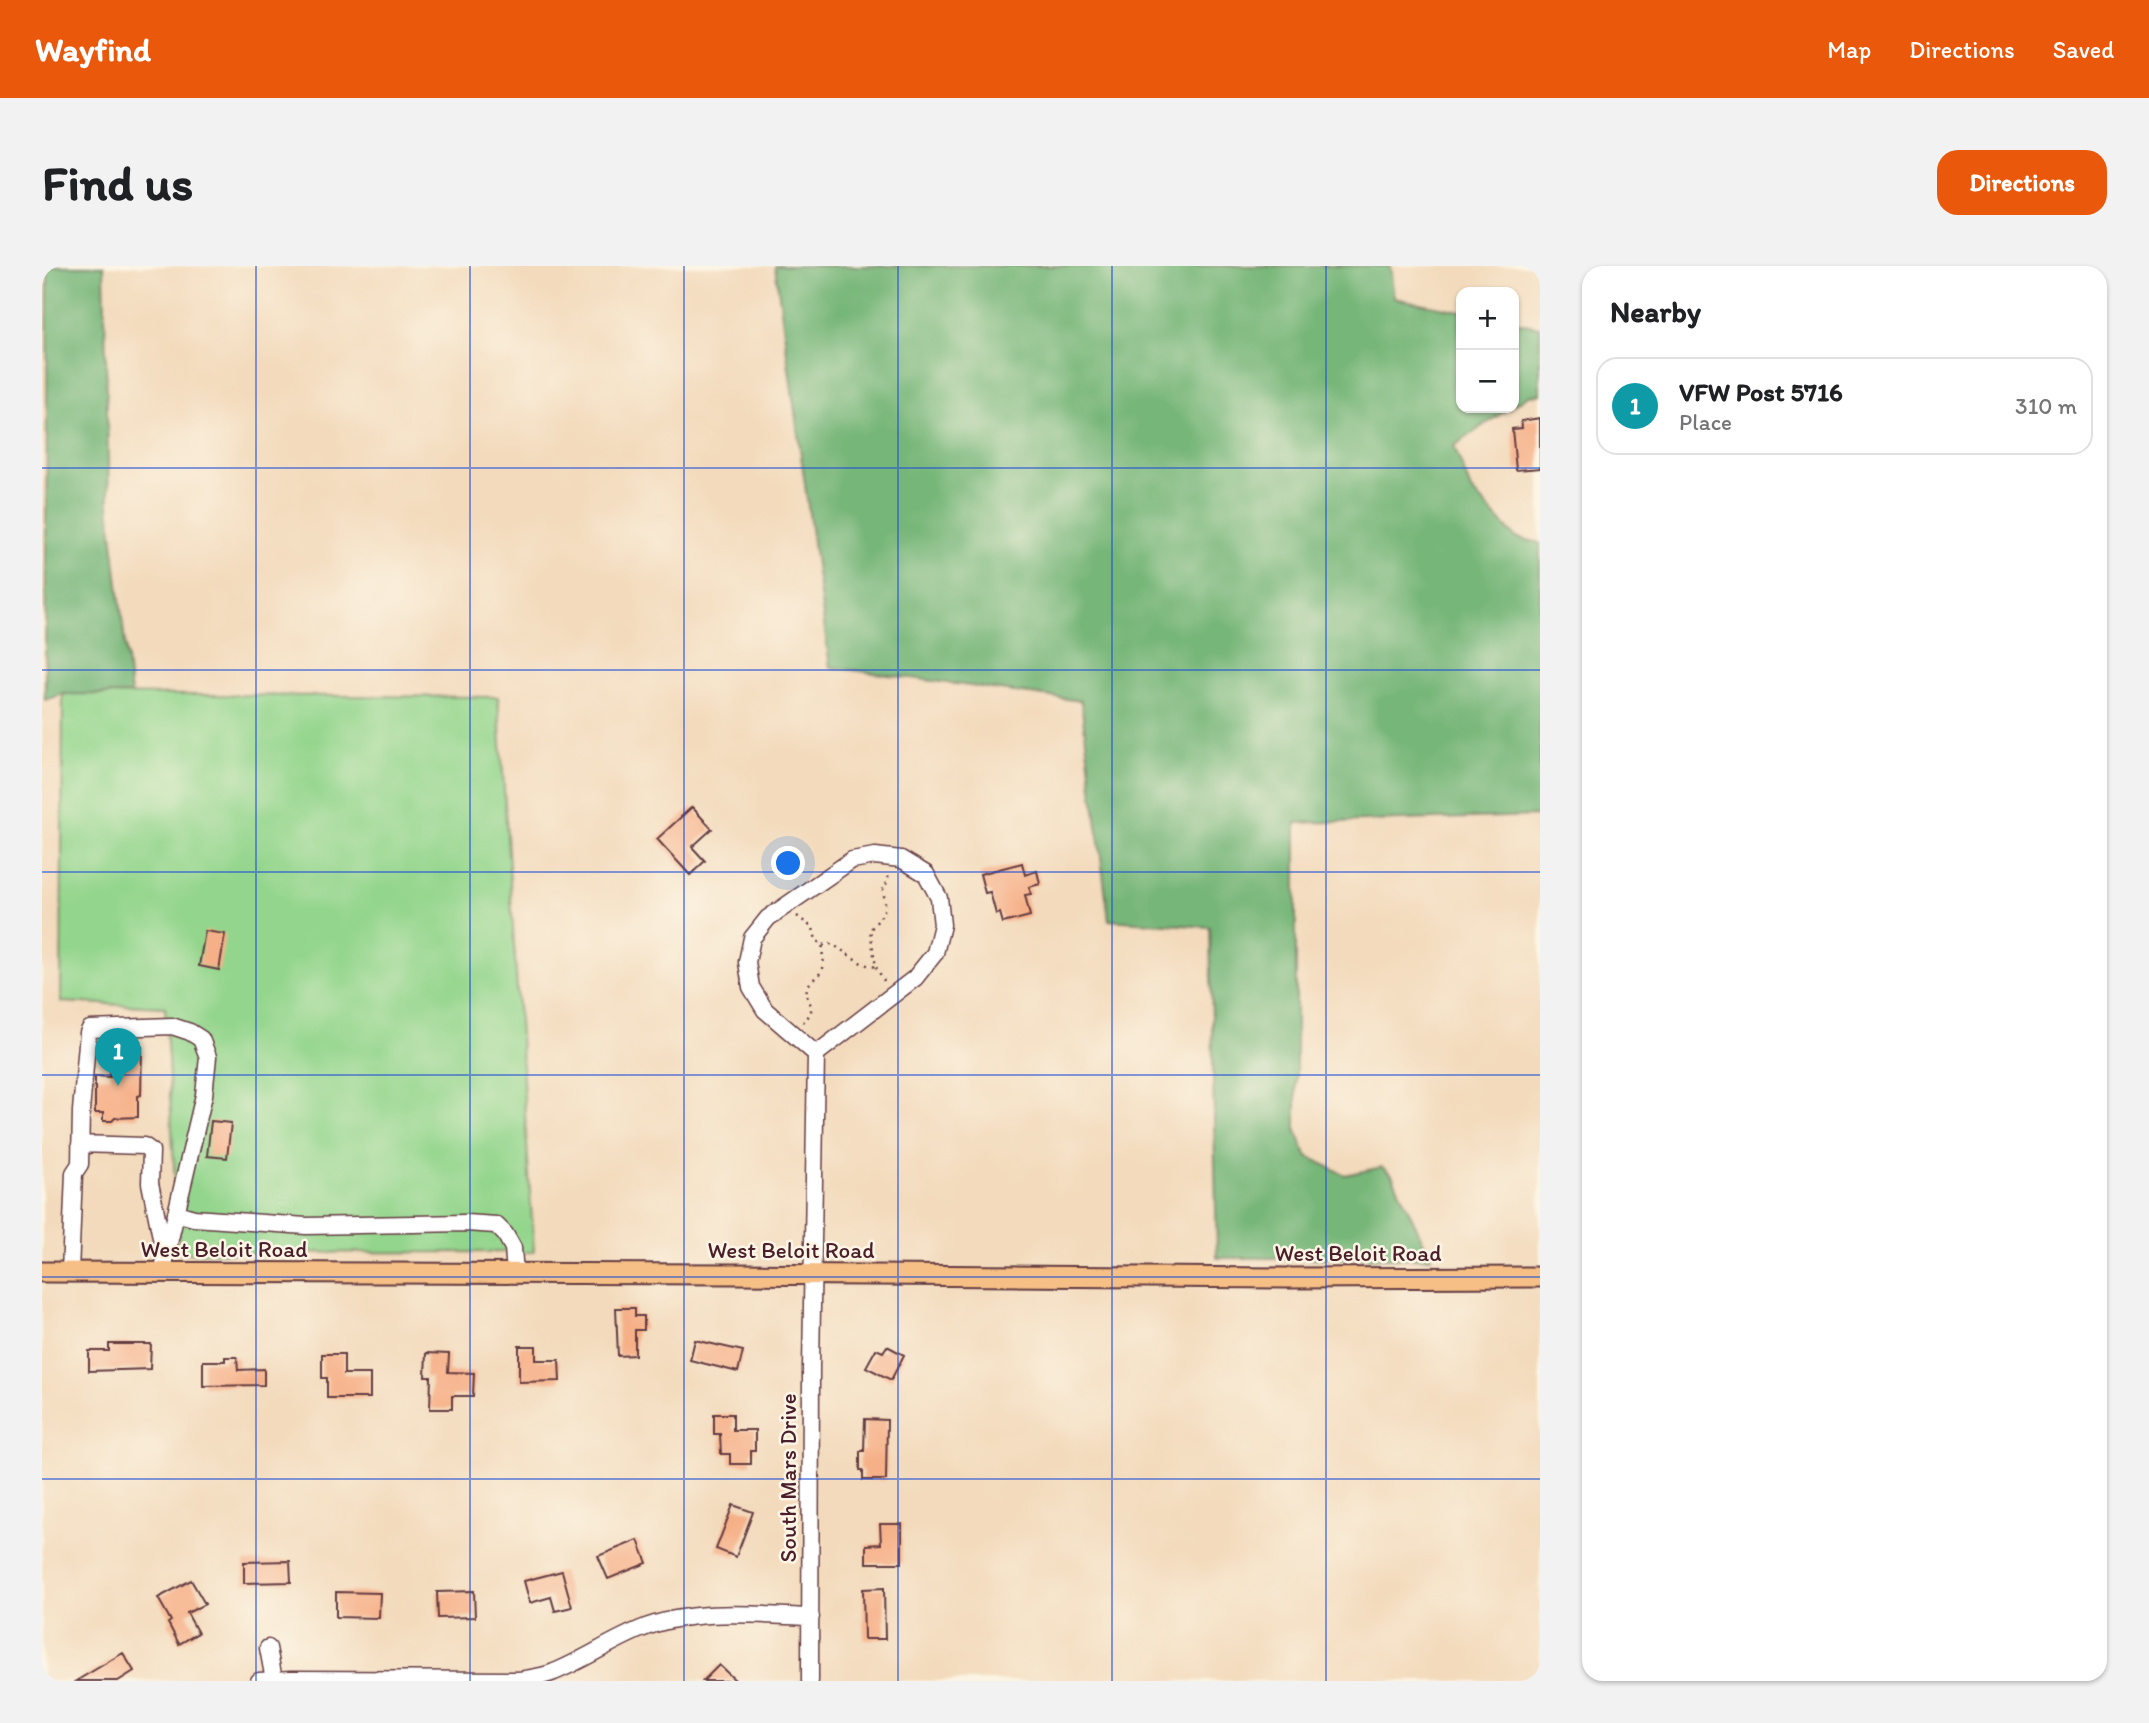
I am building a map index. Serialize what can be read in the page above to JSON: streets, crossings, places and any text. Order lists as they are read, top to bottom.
{
  "streets": {
    "main road": ["West Beloit Road"],
    "street": ["South Mars Drive"]
  },
  "crossings": [
    ["West Beloit Road", "South Mars Drive"]
  ],
  "page": {
    "header": "Wayfind",
    "nav": ["Map", "Directions", "Saved"],
    "buttons": "Directions",
    "title": "Find us",
    "heading": "Nearby",
    "map_buttons": ["+", "−"],
    "list": [
      {
        "mark": "1",
        "name": "VFW Post 5716",
        "note": "Place",
        "value": "310 m"
      }
    ],
    "pins": "1"
  }
}
